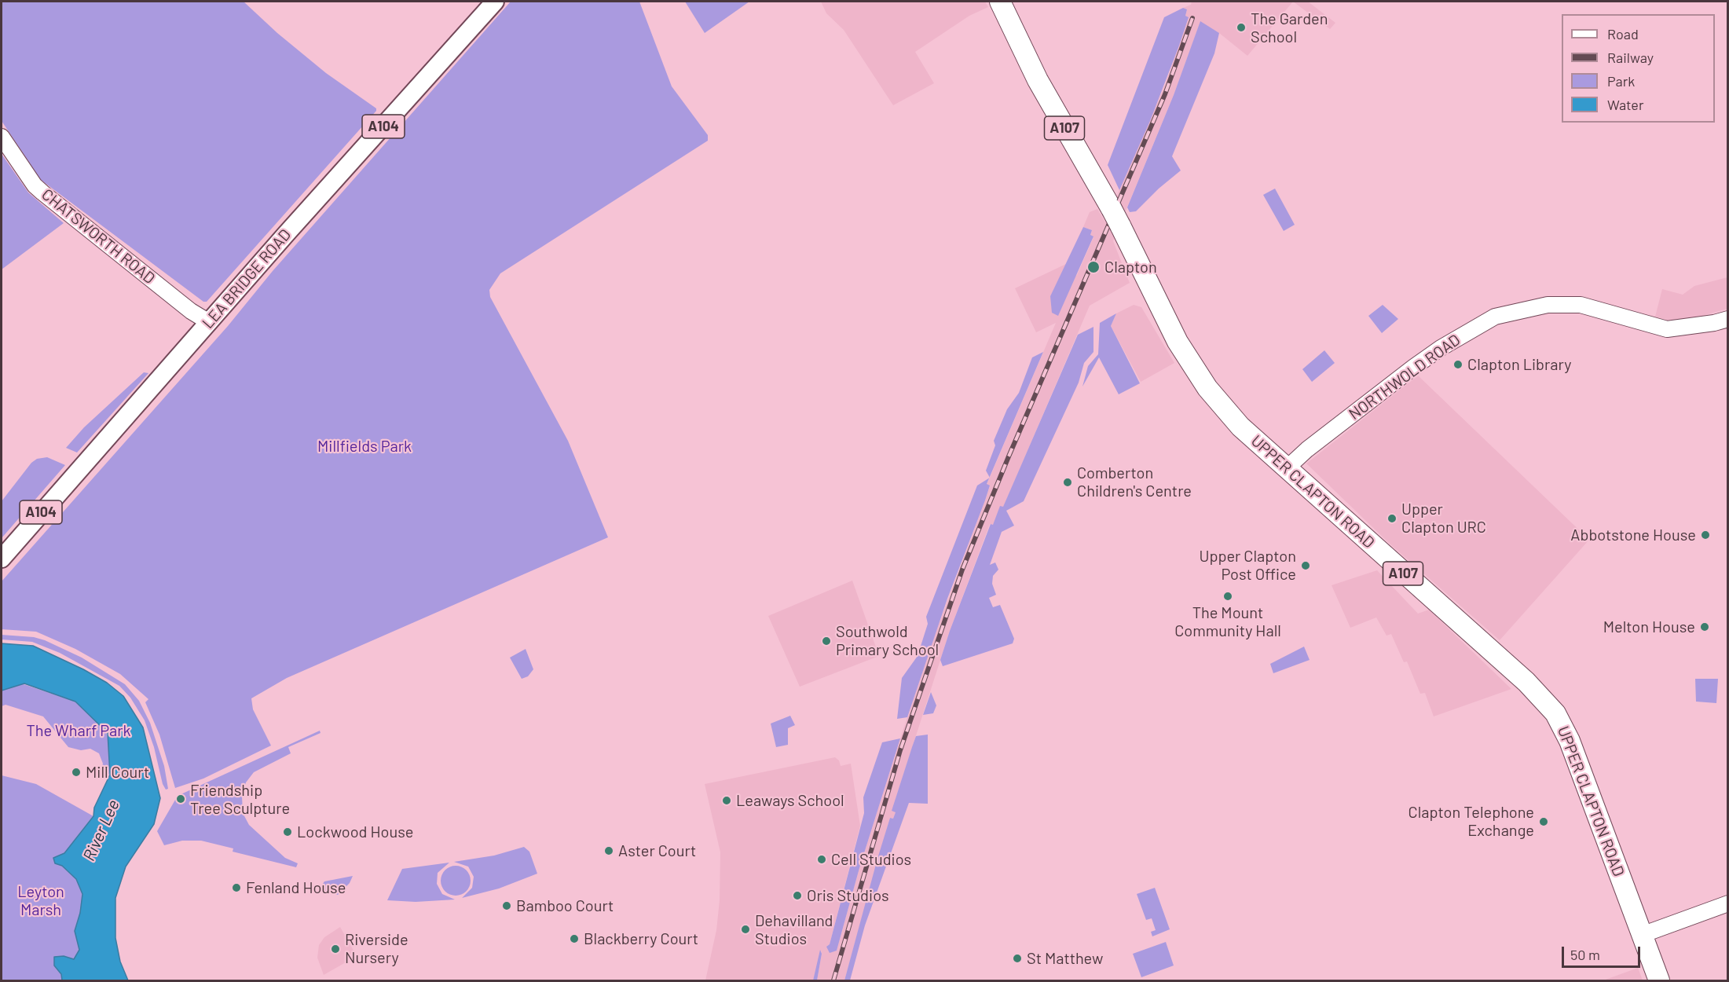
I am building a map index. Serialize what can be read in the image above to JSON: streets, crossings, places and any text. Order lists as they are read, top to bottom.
{
  "streets": {
    "highway": ["A107", "UPPER CLAPTON ROAD"],
    "main road": [
      "A104",
      "CHATSWORTH ROAD",
      "LEA BRIDGE ROAD",
      "NORTHWOLD ROAD"
    ]
  },
  "crossings": [
    ["CHATSWORTH ROAD", "LEA BRIDGE ROAD"],
    ["NORTHWOLD ROAD", "UPPER CLAPTON ROAD"]
  ],
  "water": ["River Lee"],
  "parks": ["Millfields Park", "The Wharf Park", "Leyton Marsh"],
  "places": [
    "The Garden School",
    "Clapton",
    "Clapton Library",
    "Comberton Children's Centre",
    "Upper Clapton URC",
    "Abbotstone House",
    "Upper Clapton Post Office",
    "The Mount Community Hall",
    "Melton House",
    "Southwold Primary School",
    "Mill Court",
    "Friendship Tree Sculpture",
    "Leaways School",
    "Clapton Telephone Exchange",
    "Lockwood House",
    "Aster Court",
    "Cell Studios",
    "Fenland House",
    "Oris Studios",
    "Bamboo Court",
    "Dehavilland Studios",
    "Blackberry Court",
    "Riverside Nursery",
    "St Matthew"
  ],
  "legend": [
    "Road",
    "Railway",
    "Park",
    "Water"
  ],
  "scale_bar": "50 m"
}
